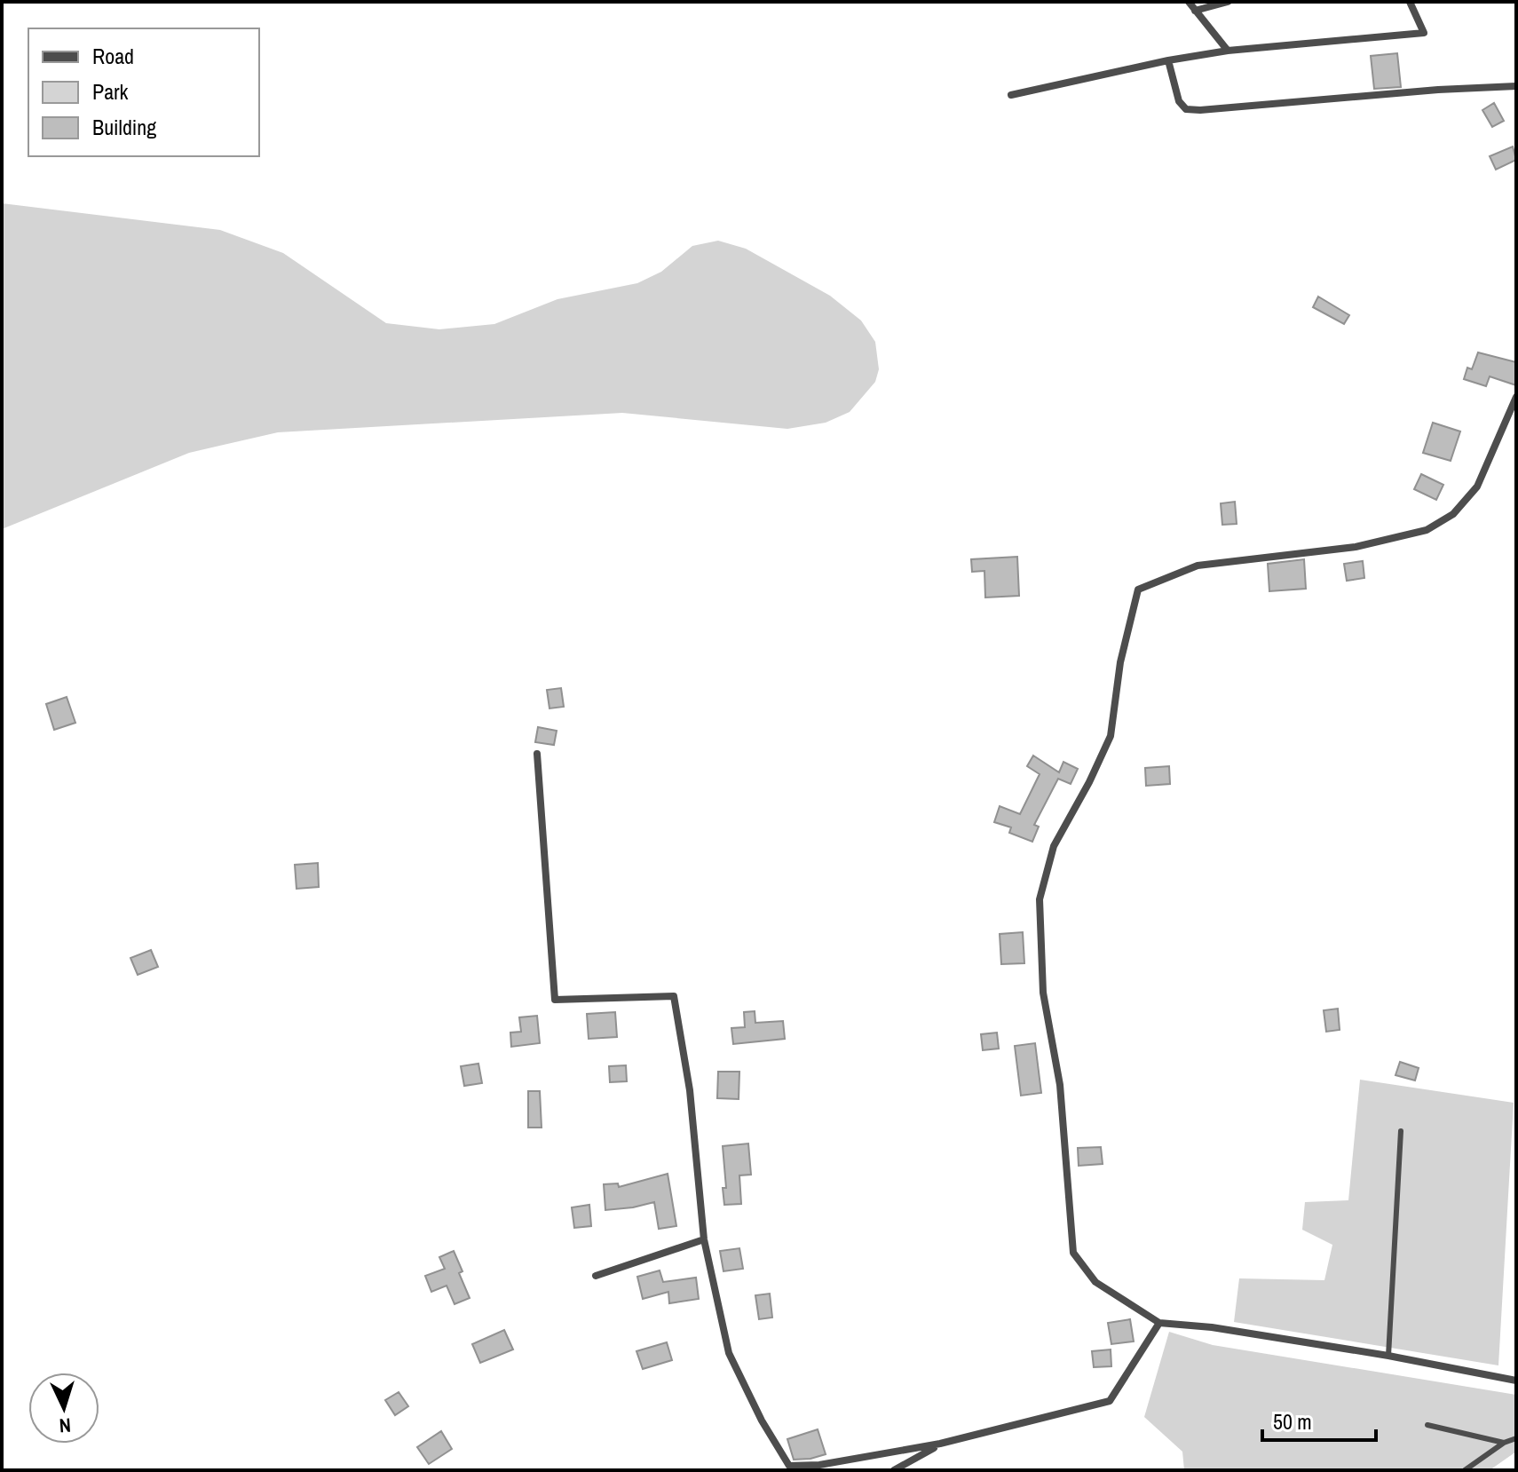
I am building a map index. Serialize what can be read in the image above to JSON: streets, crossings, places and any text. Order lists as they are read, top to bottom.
{
  "legend": ["Road", "Park", "Building"],
  "scale_bar": "50 m",
  "north": "bottom"
}
